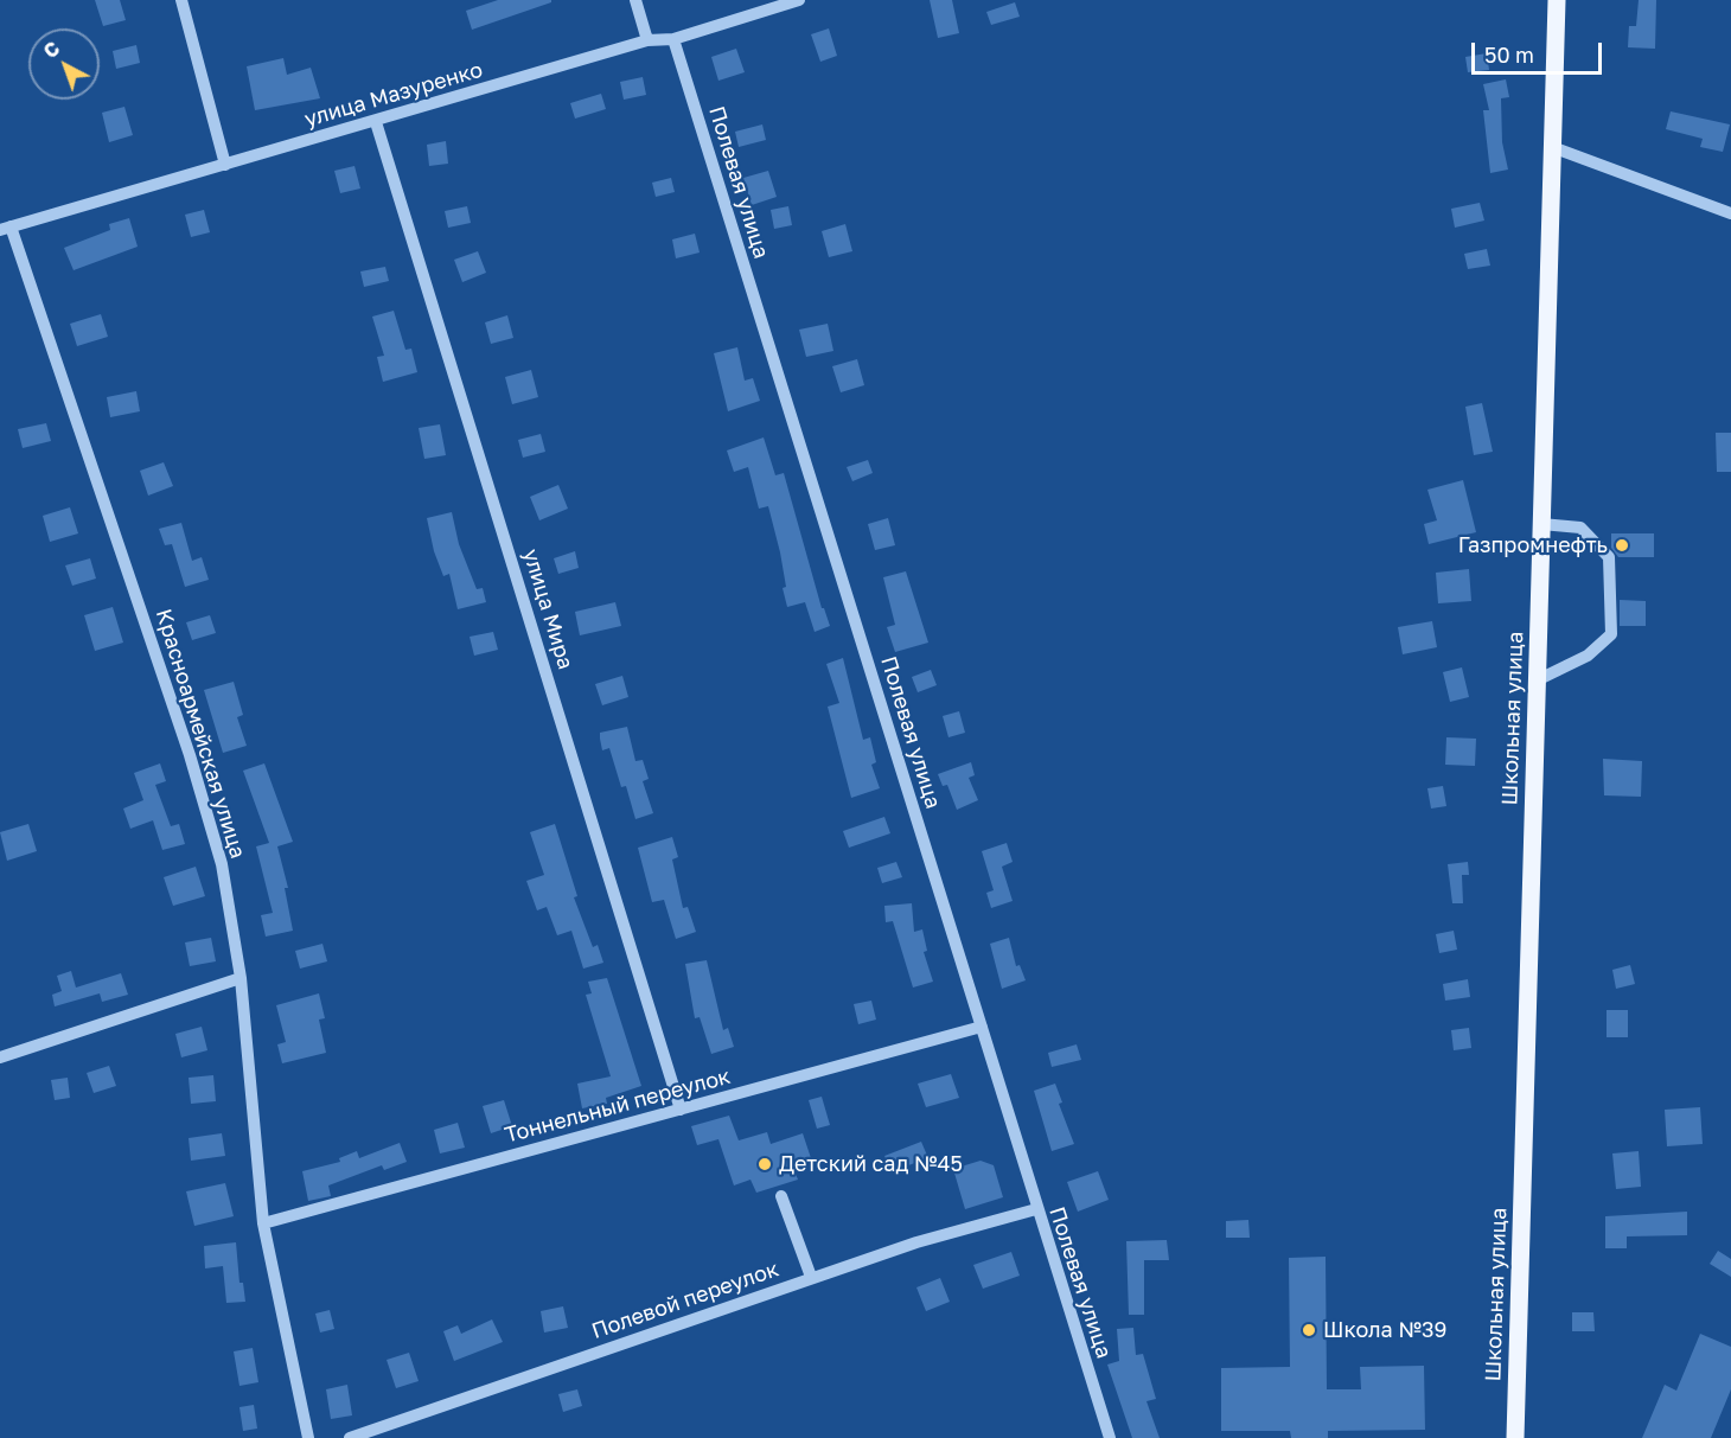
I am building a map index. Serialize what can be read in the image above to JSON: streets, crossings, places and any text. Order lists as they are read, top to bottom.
{
  "streets": {
    "main road": ["Школьная улица"],
    "street": [
      "улица Мазуренко",
      "Полевая улица",
      "улица Мира",
      "Красноармейская улица",
      "Тоннельный переулок",
      "Полевой переулок"
    ]
  },
  "crossings": [
    ["улица Мазуренко", "Полевая улица"],
    ["улица Мазуренко", "улица Мира"],
    ["улица Мазуренко", "Красноармейская улица"],
    ["Полевая улица", "Тоннельный переулок"],
    ["Полевая улица", "Полевой переулок"],
    ["улица Мира", "Тоннельный переулок"],
    ["Красноармейская улица", "Тоннельный переулок"]
  ],
  "places": ["Газпромнефть", "Детский сад №45", "Школа №39"],
  "scale_bar": "50 m",
  "north": "top left"
}
